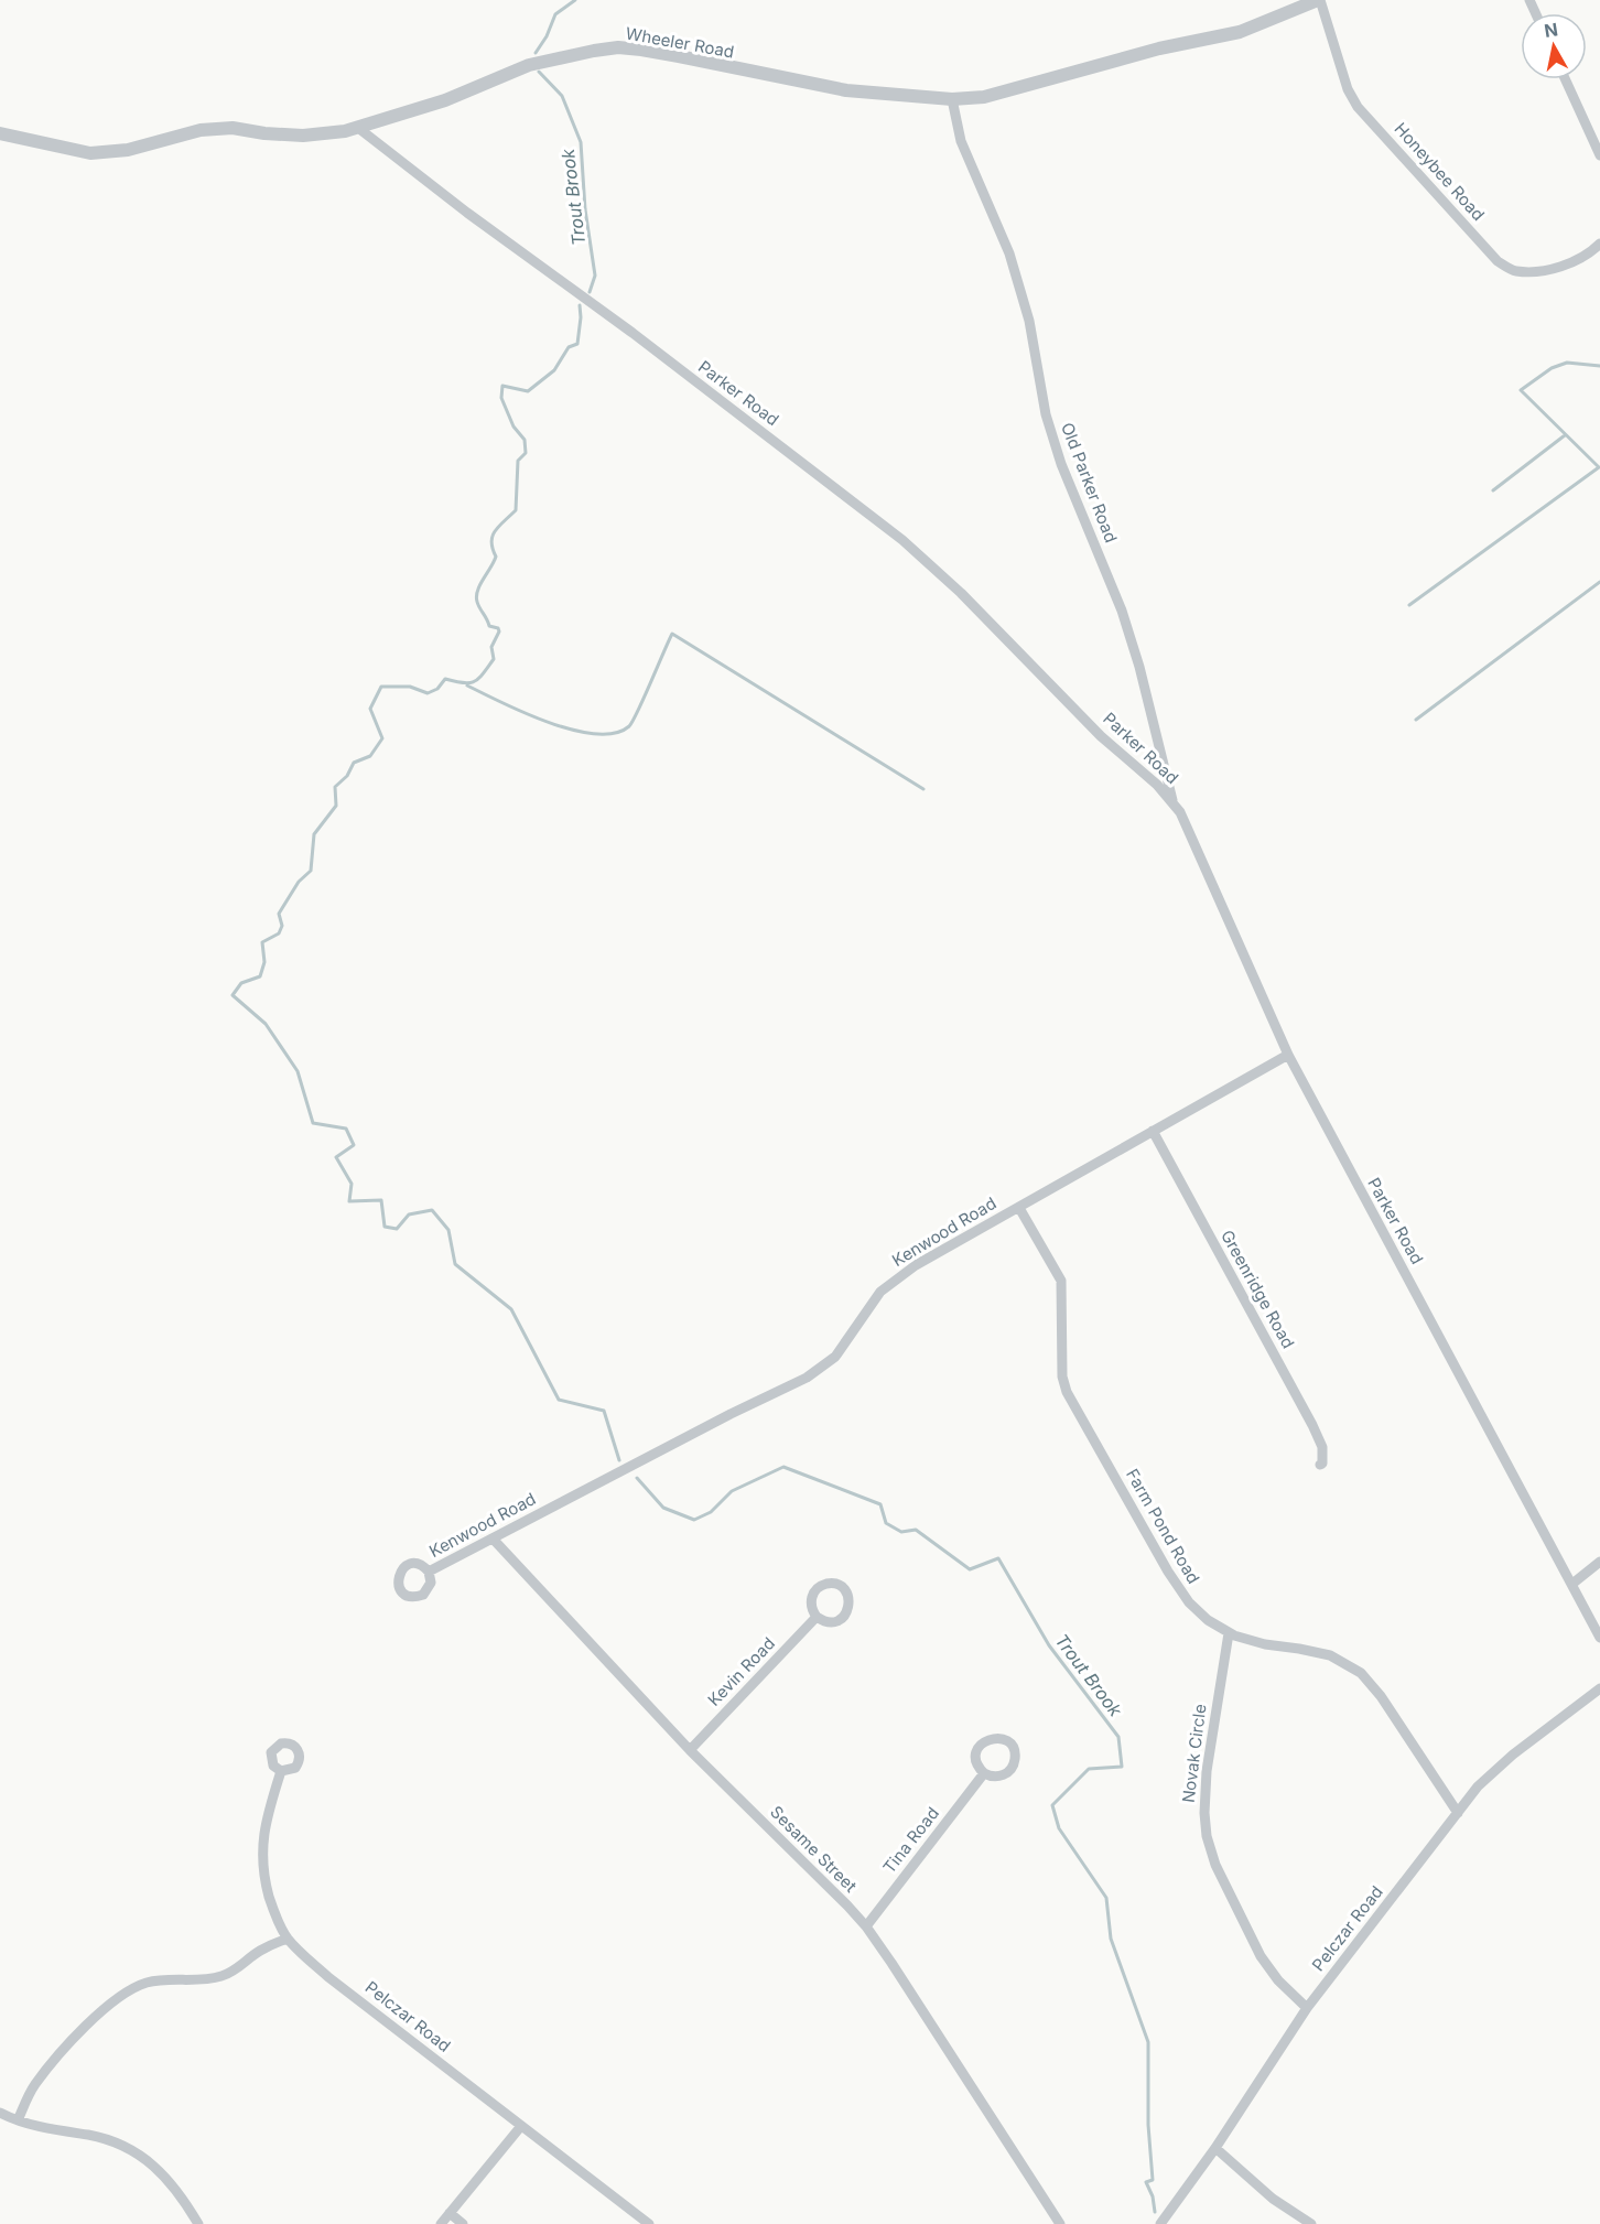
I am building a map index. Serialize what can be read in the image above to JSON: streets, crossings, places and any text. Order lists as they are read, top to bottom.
{
  "streets": {
    "street": [
      "Wheeler Road",
      "Honeybee Road",
      "Parker Road",
      "Old Parker Road",
      "Kenwood Road",
      "Greenridge Road",
      "Farm Pond Road",
      "Kevin Road",
      "Novak Circle",
      "Tina Road",
      "Sesame Street",
      "Pelczar Road"
    ]
  },
  "crossings": [
    ["Wheeler Road", "Honeybee Road"],
    ["Wheeler Road", "Parker Road"],
    ["Wheeler Road", "Old Parker Road"],
    ["Parker Road", "Old Parker Road"],
    ["Parker Road", "Kenwood Road"],
    ["Kenwood Road", "Greenridge Road"],
    ["Kenwood Road", "Farm Pond Road"],
    ["Kenwood Road", "Sesame Street"],
    ["Farm Pond Road", "Novak Circle"],
    ["Farm Pond Road", "Pelczar Road"],
    ["Kevin Road", "Sesame Street"],
    ["Novak Circle", "Pelczar Road"],
    ["Tina Road", "Sesame Street"]
  ],
  "water": ["Trout Brook"],
  "north": "top"
}
